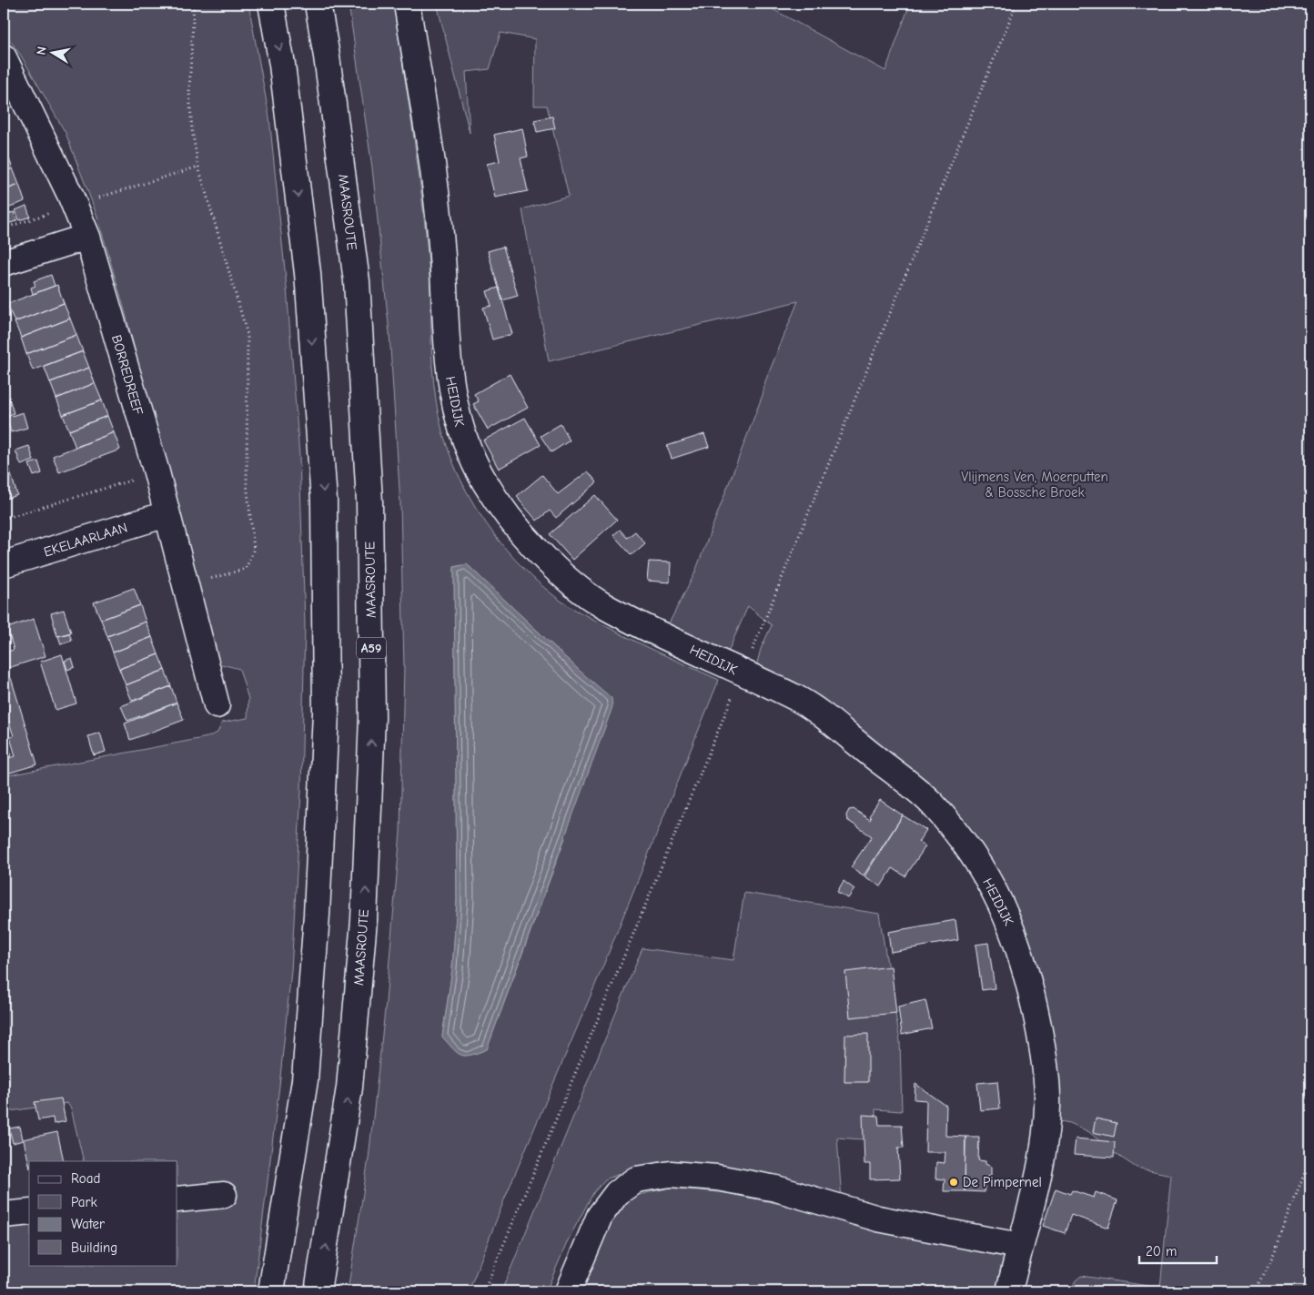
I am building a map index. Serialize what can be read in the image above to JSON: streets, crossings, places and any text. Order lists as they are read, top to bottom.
{
  "streets": {
    "main road": [
      "MAASROUTE",
      "BORREDREEF",
      "HEIDIJK",
      "EKELAARLAAN",
      "A59"
    ]
  },
  "crossings": [
    ["BORREDREEF", "EKELAARLAAN"]
  ],
  "parks": ["Vlijmens Ven, Moerputten & Bossche Broek"],
  "places": ["De Pimpernel"],
  "legend": [
    "Road",
    "Park",
    "Water",
    "Building"
  ],
  "scale_bar": "20 m",
  "north": "left"
}
